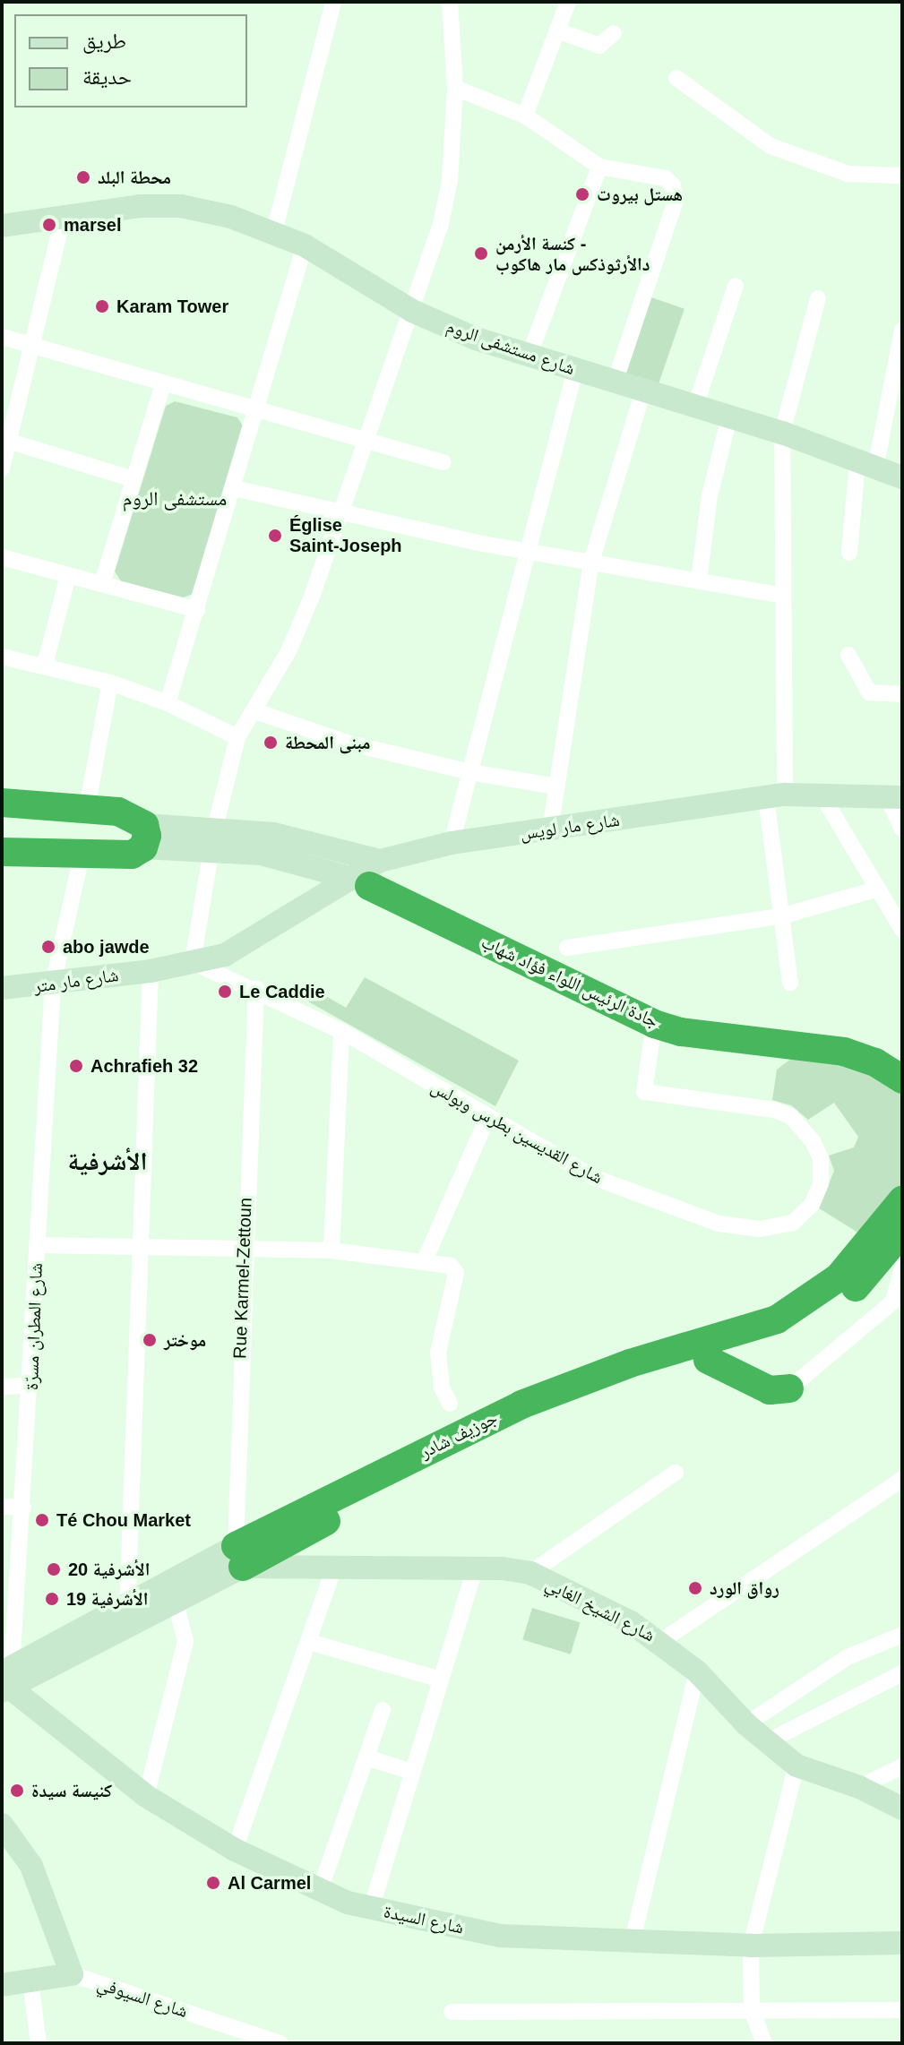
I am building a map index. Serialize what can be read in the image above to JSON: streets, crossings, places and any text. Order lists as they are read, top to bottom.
{
  "streets": {
    "highway": ["جادة الرئيس اللواء فؤاد شهاب", "جوزيف شادر"],
    "street": [
      "شارع مستشفى الروم",
      "شارع مار لويس",
      "شارع مار متر",
      "شارع القديسين بطرس وبولس",
      "Rue Karmel-Zettoun",
      "شارع المطران مسرّة",
      "شارع الشيخ الغابي",
      "شارع السيدة",
      "شارع السيوفي"
    ]
  },
  "crossings": [
    ["شارع مار لويس", "شارع مار متر"],
    ["شارع مار لويس", "جادة الرئيس اللواء فؤاد شهاب"],
    ["شارع مار لويس", "شارع القديسين بطرس وبولس"],
    ["شارع مار متر", "شارع القديسين بطرس وبولس"],
    ["شارع مار متر", "شارع المطران مسرّة"],
    ["جادة الرئيس اللواء فؤاد شهاب", "شارع القديسين بطرس وبولس"],
    ["شارع القديسين بطرس وبولس", "Rue Karmel-Zettoun"],
    ["Rue Karmel-Zettoun", "جوزيف شادر"],
    ["Rue Karmel-Zettoun", "شارع الشيخ الغابي"],
    ["شارع المطران مسرّة", "جوزيف شادر"],
    ["شارع المطران مسرّة", "شارع السيدة"],
    ["جوزيف شادر", "شارع الشيخ الغابي"],
    ["جوزيف شادر", "شارع السيدة"]
  ],
  "districts": ["مستشفى الروم", "الأشرفية"],
  "places": [
    "محطة البلد",
    "هستل بيروت",
    "marsel",
    "كنسة الأرمن - دالأرثوذكس مار هاكوب",
    "Karam Tower",
    "Église Saint-Joseph",
    "مبنى المحطة",
    "abo jawde",
    "Le Caddie",
    "Achrafieh 32",
    "موختر",
    "Té Chou Market",
    "الأشرفية 20",
    "رواق الورد",
    "الأشرفية 19",
    "كنيسة سيدة",
    "Al Carmel"
  ],
  "legend": ["طريق", "حديقة"]
}
